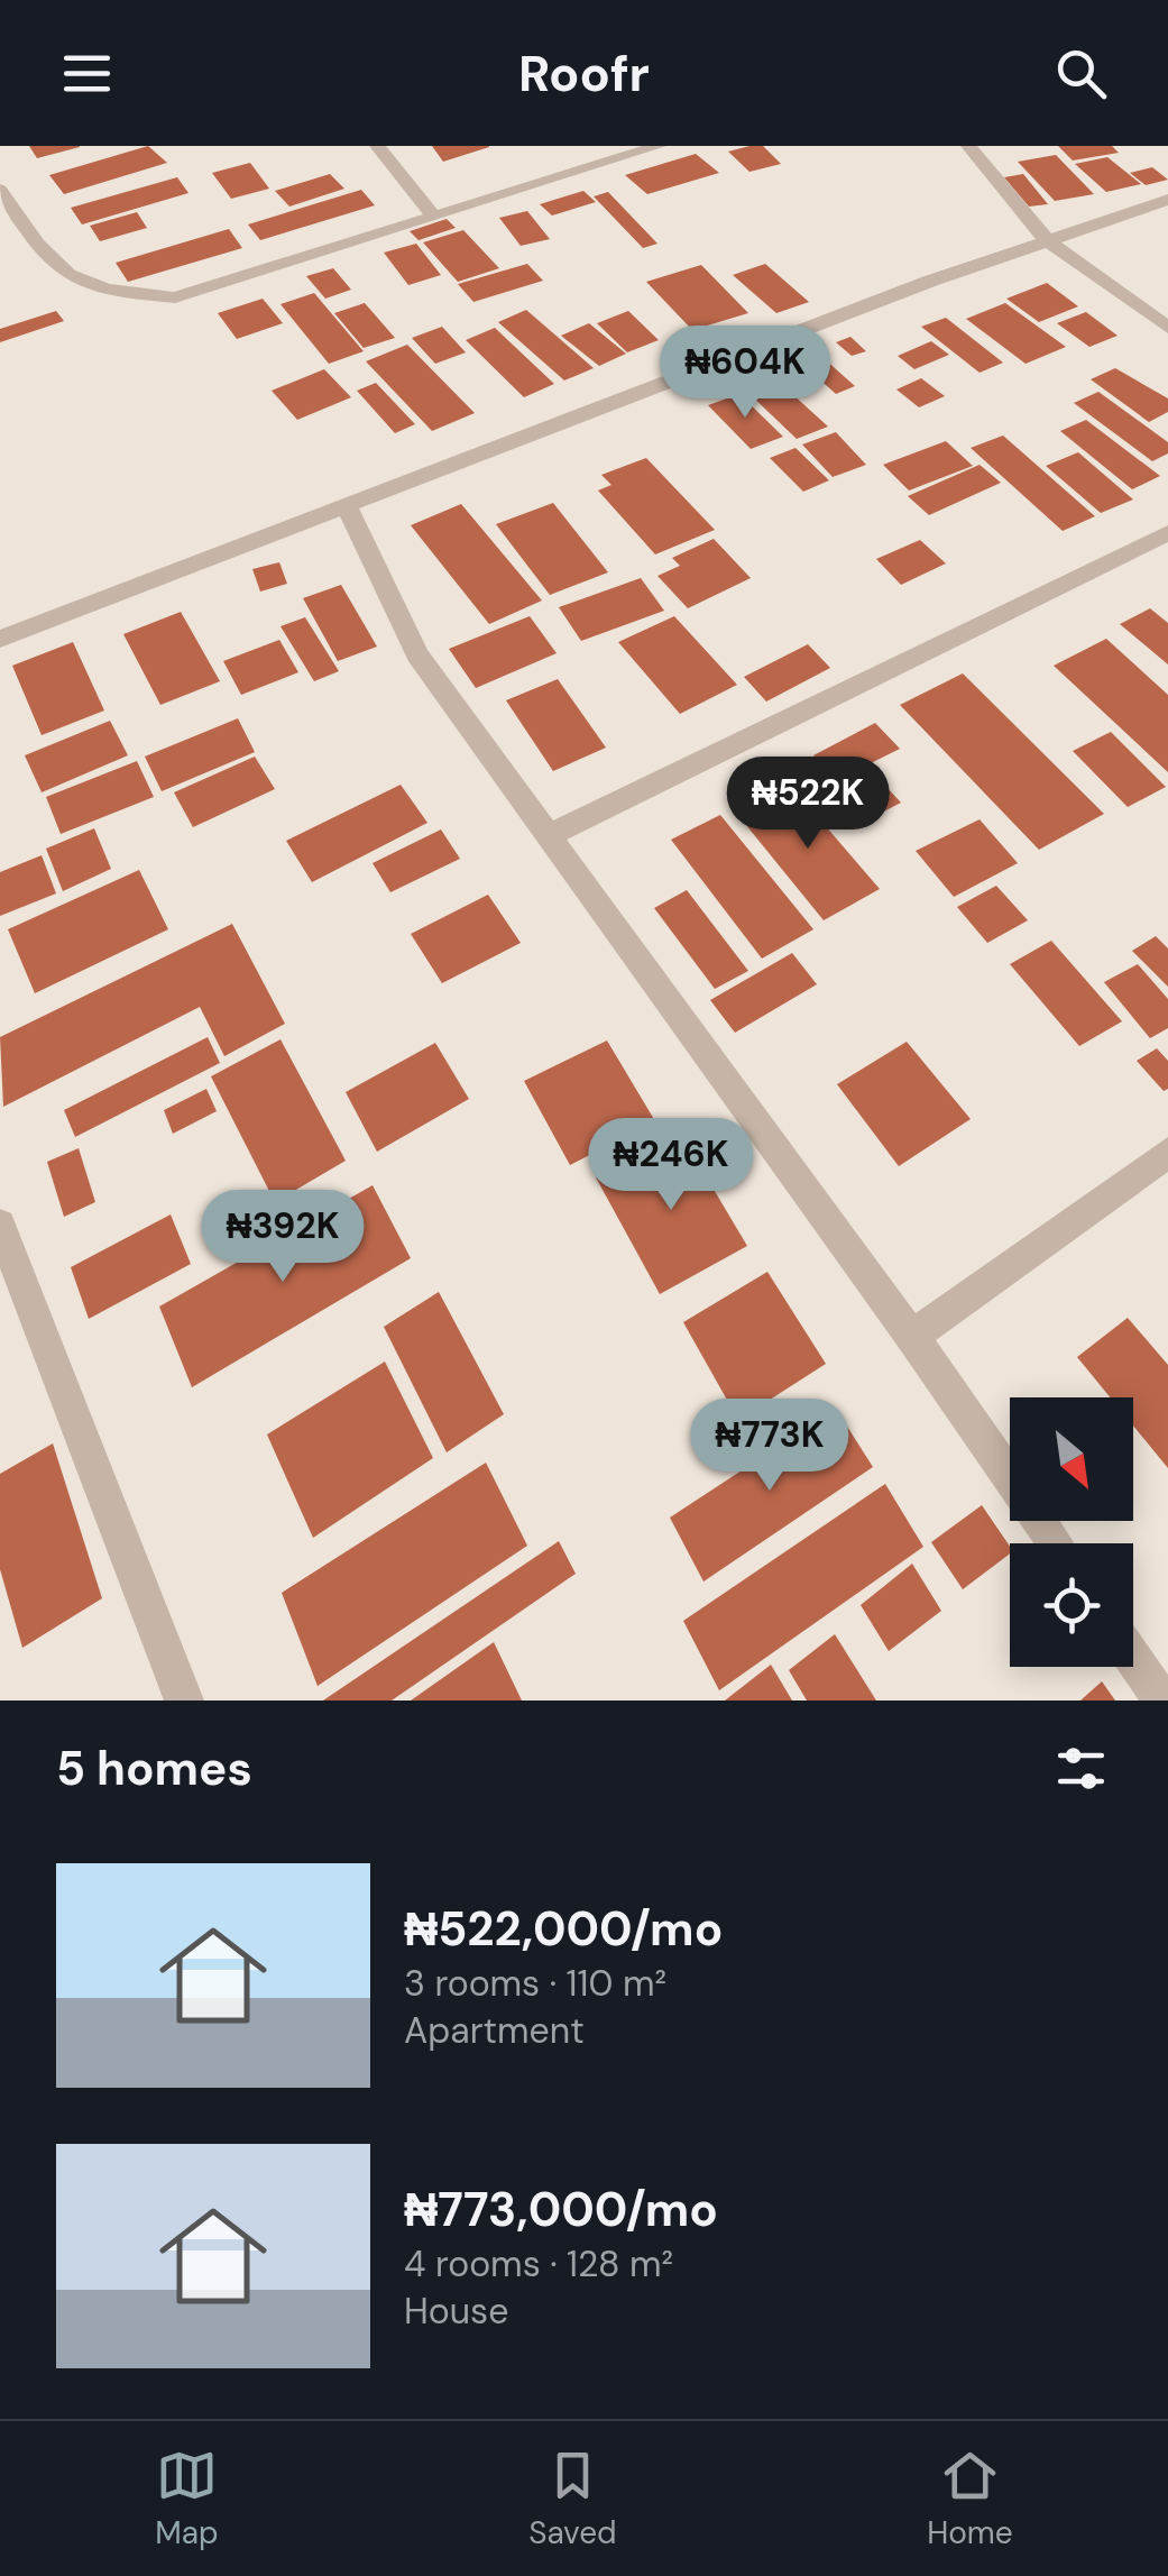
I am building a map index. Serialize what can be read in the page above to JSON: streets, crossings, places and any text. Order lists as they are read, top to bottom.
{
  "north": "bottom right",
  "page": {
    "header": "Roofr",
    "price": [
      "₦604K",
      "₦522K",
      "₦246K",
      "₦392K",
      "₦773K"
    ],
    "heading": "5 homes",
    "list": [
      {
        "name": "₦522,000/mo",
        "note": "3 rooms · 110 m² · Apartment"
      },
      {
        "name": "₦773,000/mo",
        "note": "4 rooms · 128 m² · House"
      }
    ],
    "tabs": ["Map", "Saved", "Home"]
  }
}
